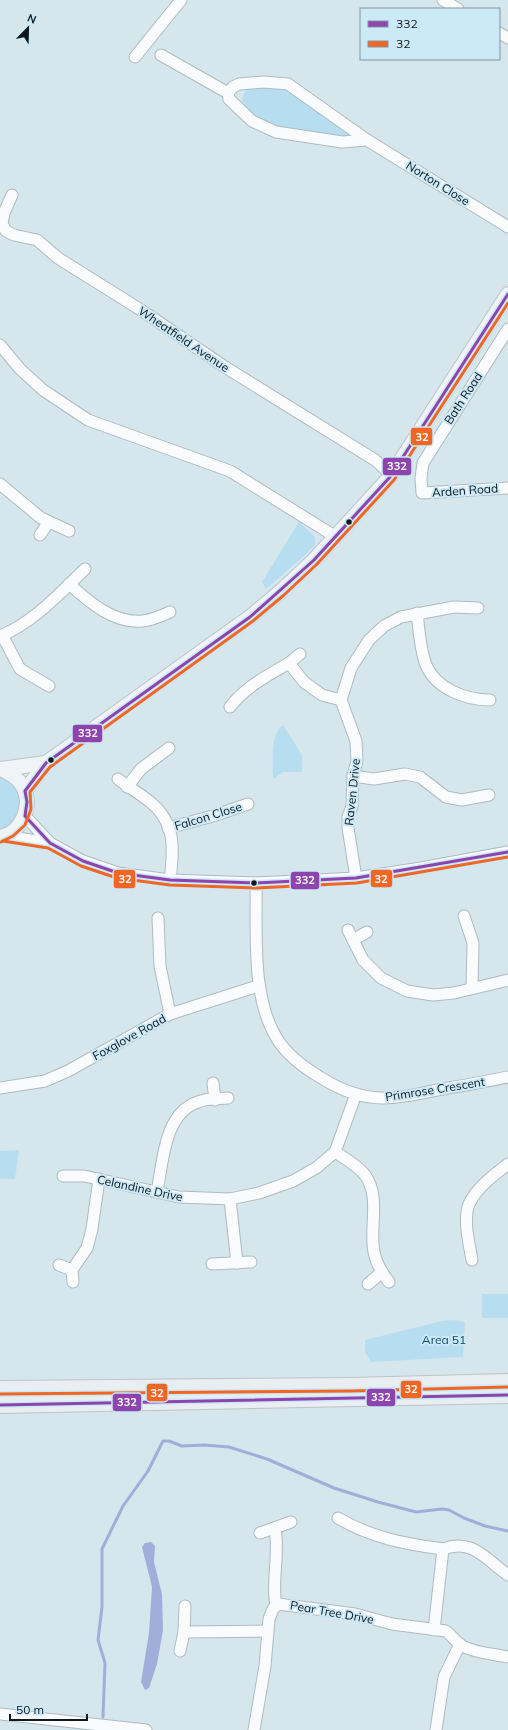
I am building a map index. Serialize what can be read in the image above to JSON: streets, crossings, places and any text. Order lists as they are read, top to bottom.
{
  "streets": {
    "main road": ["Bath Road"],
    "street": [
      "Norton Close",
      "Wheatfield Avenue",
      "Arden Road",
      "Raven Drive",
      "Falcon Close",
      "Foxglove Road",
      "Primrose Crescent",
      "Celandine Drive",
      "Pear Tree Drive"
    ]
  },
  "crossings": [
    ["Wheatfield Avenue", "Bath Road"],
    ["Bath Road", "Arden Road"],
    ["Foxglove Road", "Primrose Crescent"],
    ["Primrose Crescent", "Celandine Drive"]
  ],
  "parks": ["Area 51"],
  "lines": ["transit line 332", "transit line 32"],
  "legend": ["332", "32"],
  "scale_bar": "50 m",
  "north": "top right"
}
